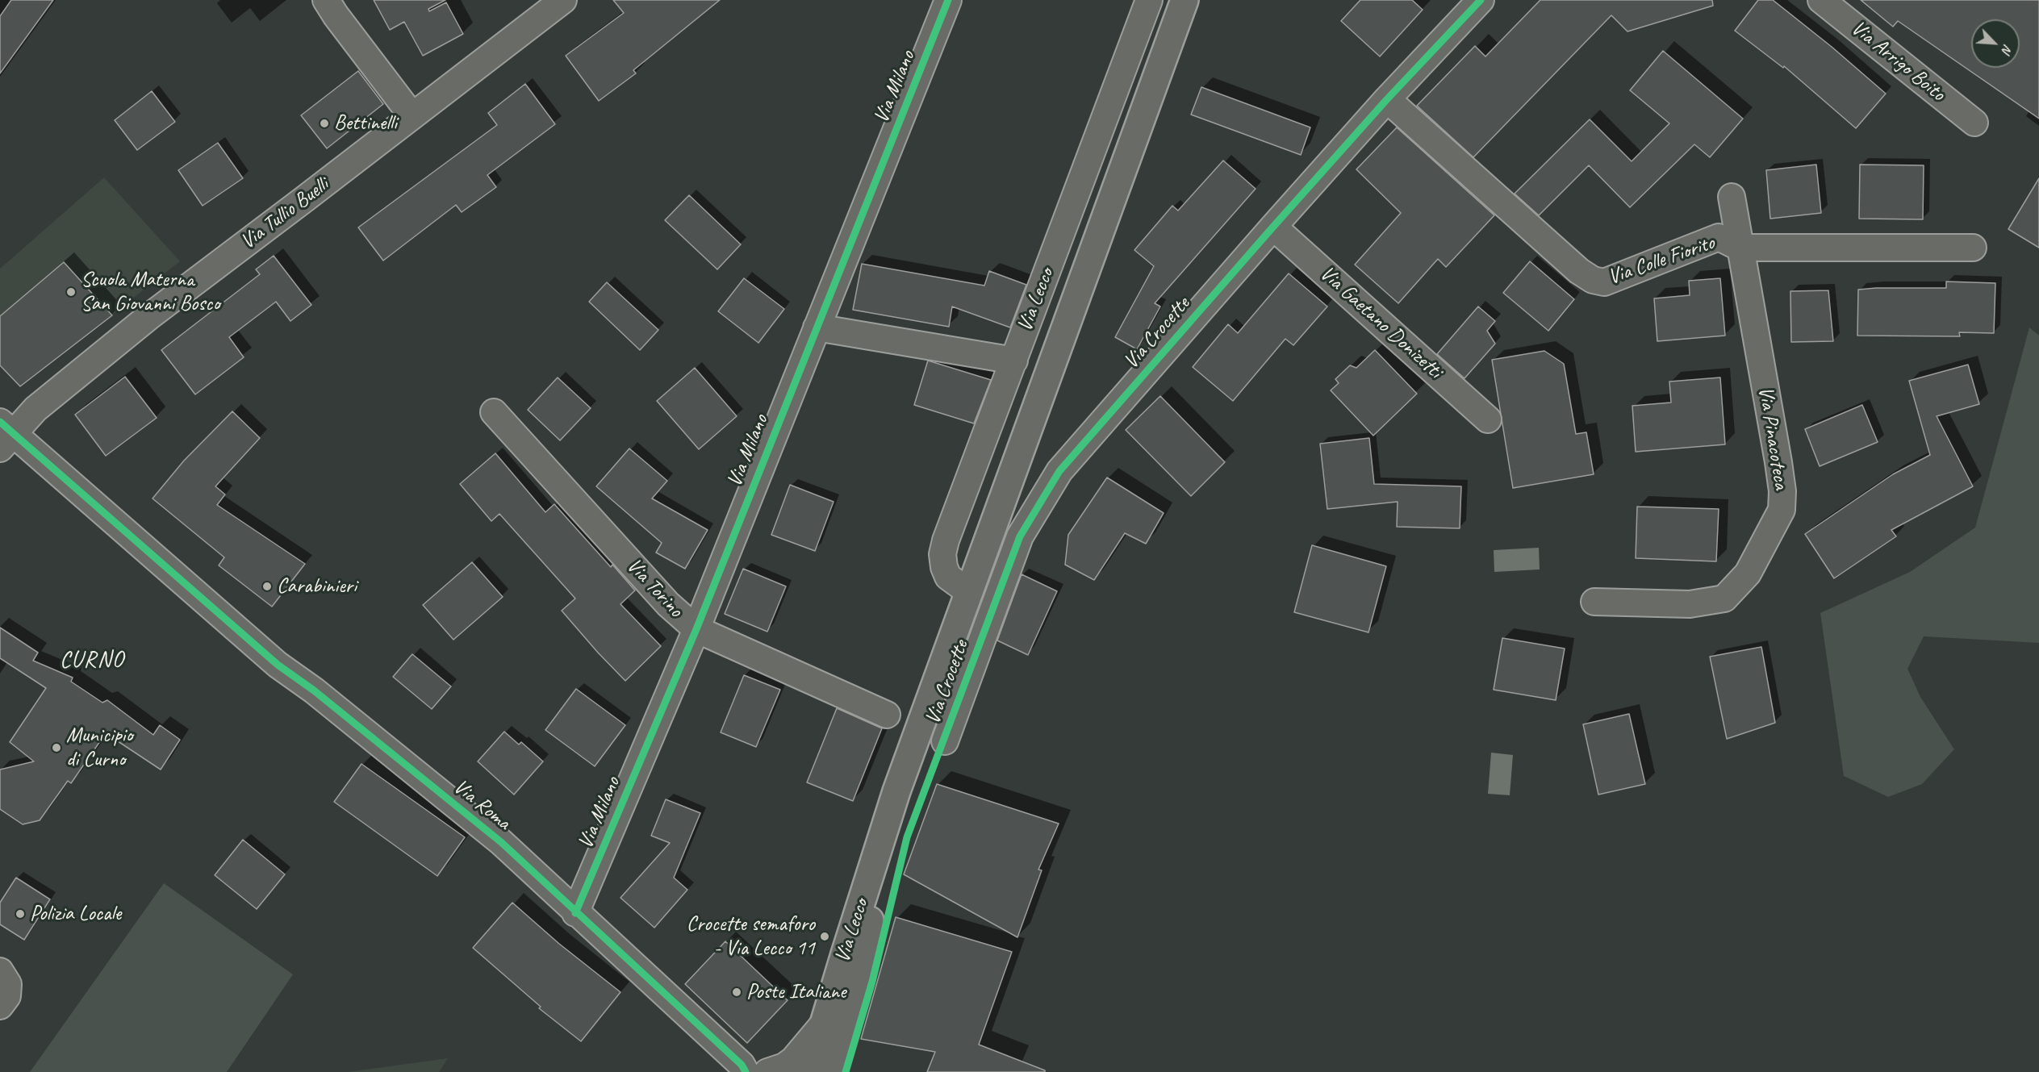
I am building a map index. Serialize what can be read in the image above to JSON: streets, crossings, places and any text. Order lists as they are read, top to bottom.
{
  "streets": {
    "main road": ["Via Lecco"],
    "street": [
      "Via Arrigo Boito",
      "Via Milano",
      "Via Tullio Buelli",
      "Via Colle Fiorito",
      "Via Gaetano Donizetti",
      "Via Crocette",
      "Via Pinacoteca",
      "Via Torino",
      "Via Roma"
    ]
  },
  "crossings": [
    ["Via Milano", "Via Torino"],
    ["Via Milano", "Via Roma"],
    ["Via Tullio Buelli", "Via Roma"],
    ["Via Colle Fiorito", "Via Crocette"],
    ["Via Colle Fiorito", "Via Pinacoteca"],
    ["Via Gaetano Donizetti", "Via Crocette"]
  ],
  "districts": ["CURNO"],
  "places": [
    "Bettinelli",
    "Scuola Materna San Giovanni Bosco",
    "Carabinieri",
    "Municipio di Curno",
    "Polizia Locale",
    "Crocette semaforo - Via Lecco 11",
    "Poste Italiane"
  ],
  "north": "bottom right"
}
